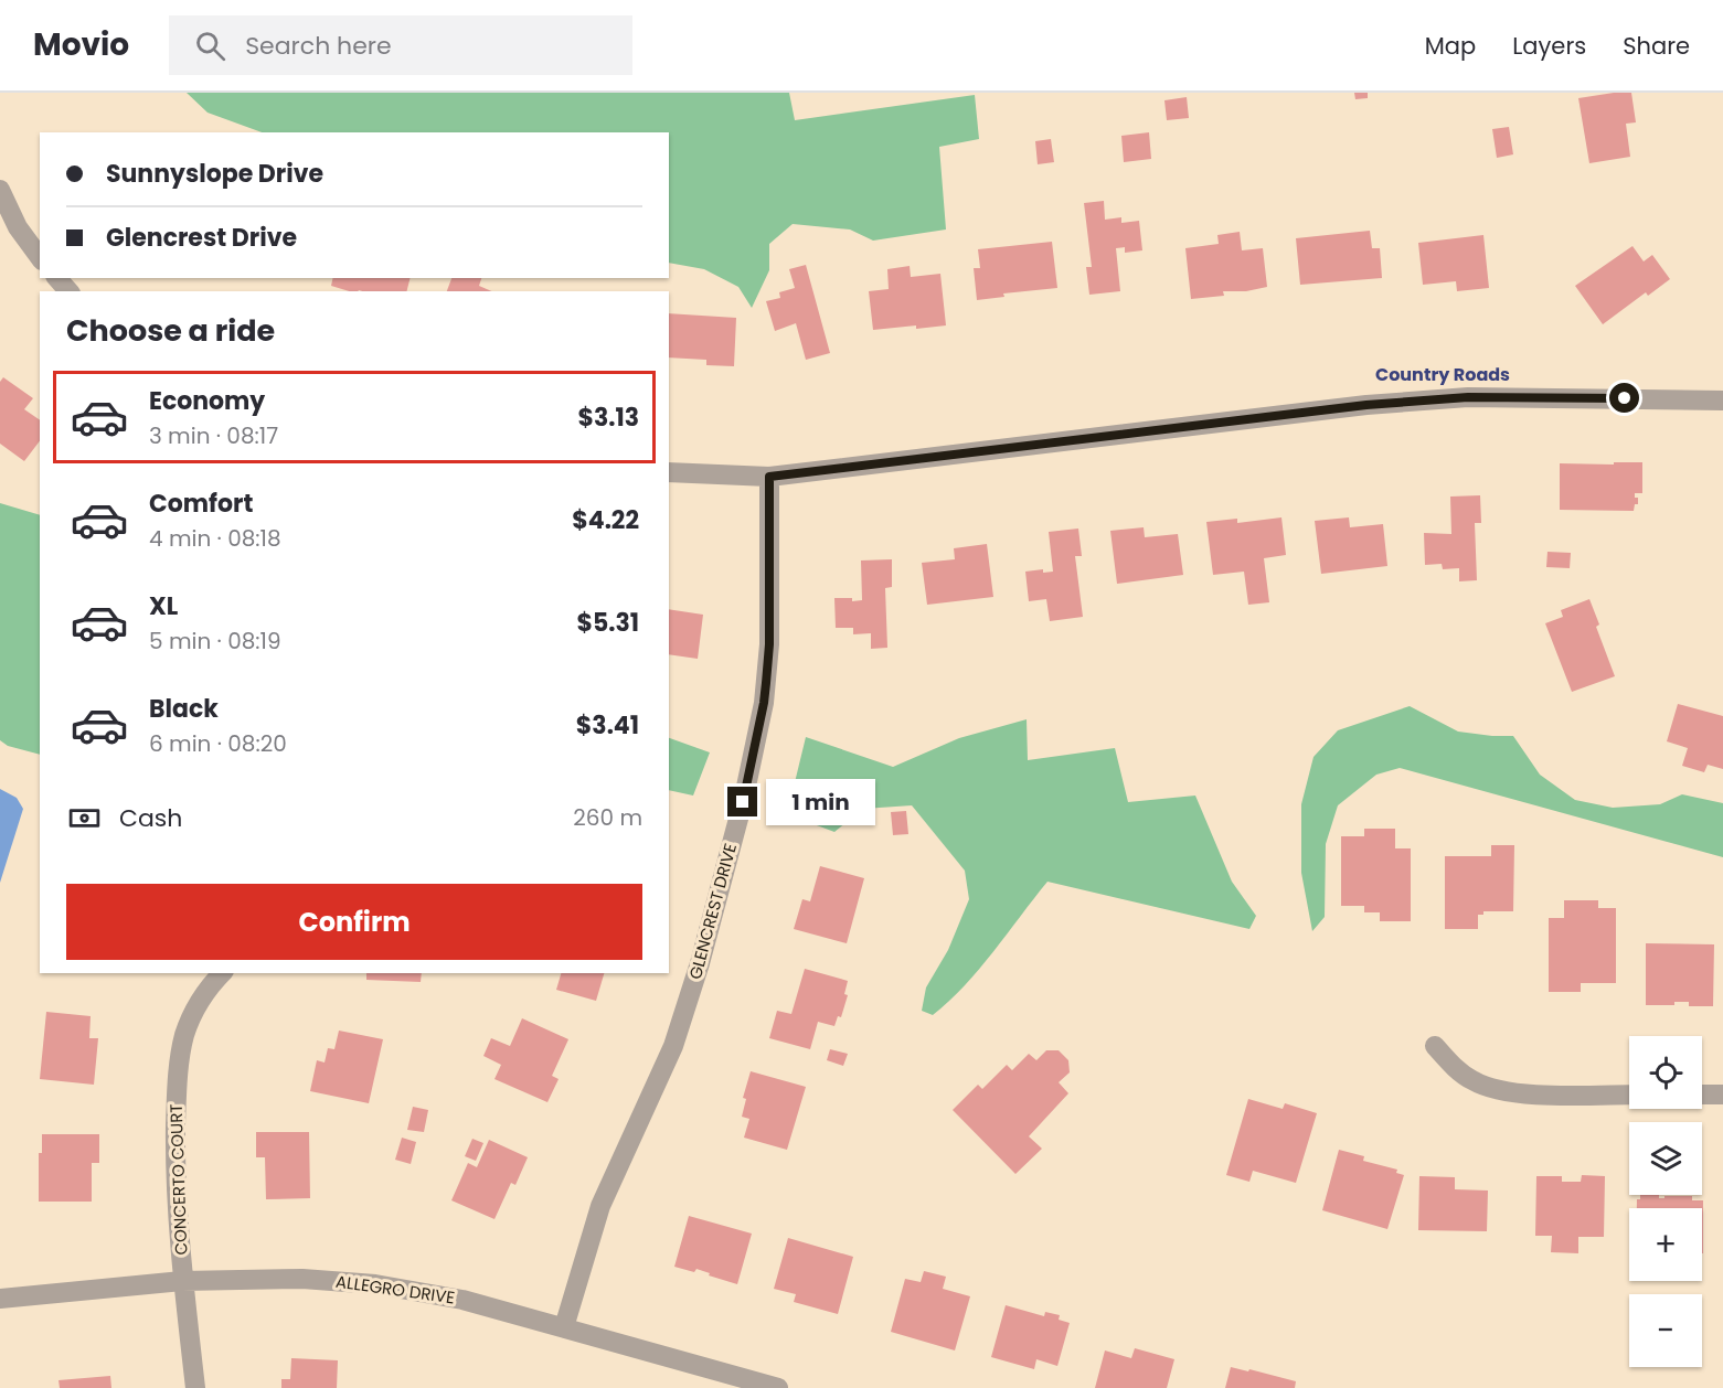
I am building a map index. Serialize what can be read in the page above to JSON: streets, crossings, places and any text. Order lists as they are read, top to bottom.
{
  "streets": {
    "street": ["GLENCREST DRIVE", "CONCERTO COURT", "ALLEGRO DRIVE"]
  },
  "crossings": [
    ["GLENCREST DRIVE", "ALLEGRO DRIVE"],
    ["CONCERTO COURT", "ALLEGRO DRIVE"]
  ],
  "districts": ["Country Roads"],
  "page": {
    "header": "Movio",
    "search": "Search here",
    "nav": ["Map", "Layers", "Share"],
    "banner": ["Sunnyslope Drive", "Glencrest Drive"],
    "heading": "Choose a ride",
    "list": [
      {
        "name": "Economy",
        "note": "3 min · 08:17",
        "value": "$3.13"
      },
      {
        "name": "Comfort",
        "note": "4 min · 08:18",
        "value": "$4.22"
      },
      {
        "name": "XL",
        "note": "5 min · 08:19",
        "value": "$5.31"
      },
      {
        "name": "Black",
        "note": "6 min · 08:20",
        "value": "$3.41"
      }
    ],
    "bubble": "1 min",
    "pay": ["Cash", "260 m"],
    "buttons": "Confirm",
    "map_buttons": ["+", "−"]
  }
}
